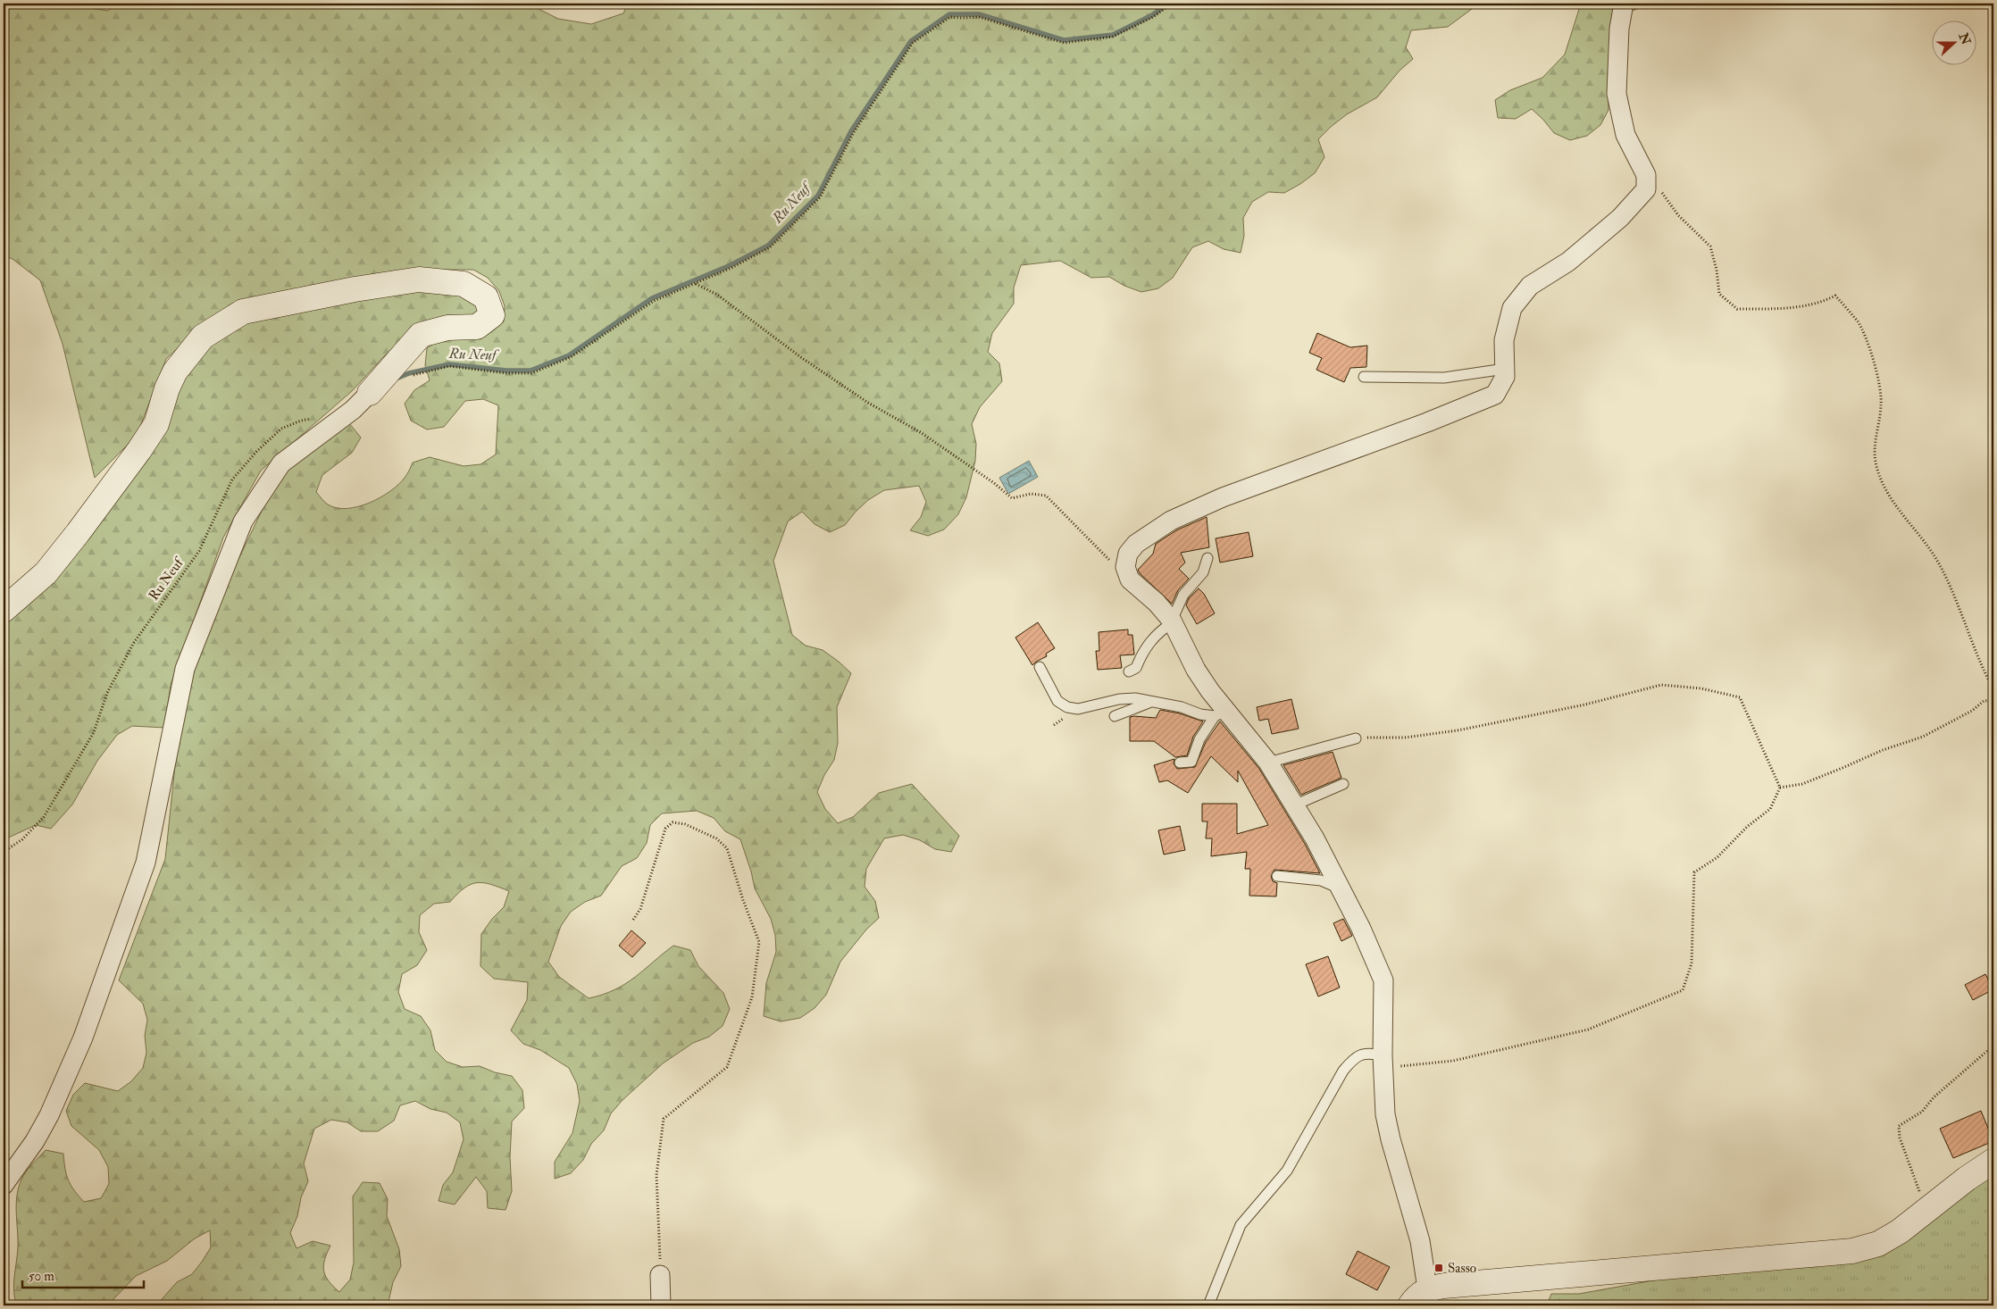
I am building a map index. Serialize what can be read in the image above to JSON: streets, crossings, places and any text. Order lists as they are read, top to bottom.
{
  "streets": {
    "path": ["Ru Neuf"]
  },
  "water": ["Ru Neuf"],
  "places": {
    "transit": ["Sasso"]
  },
  "scale_bar": "50 m",
  "north": "right"
}
